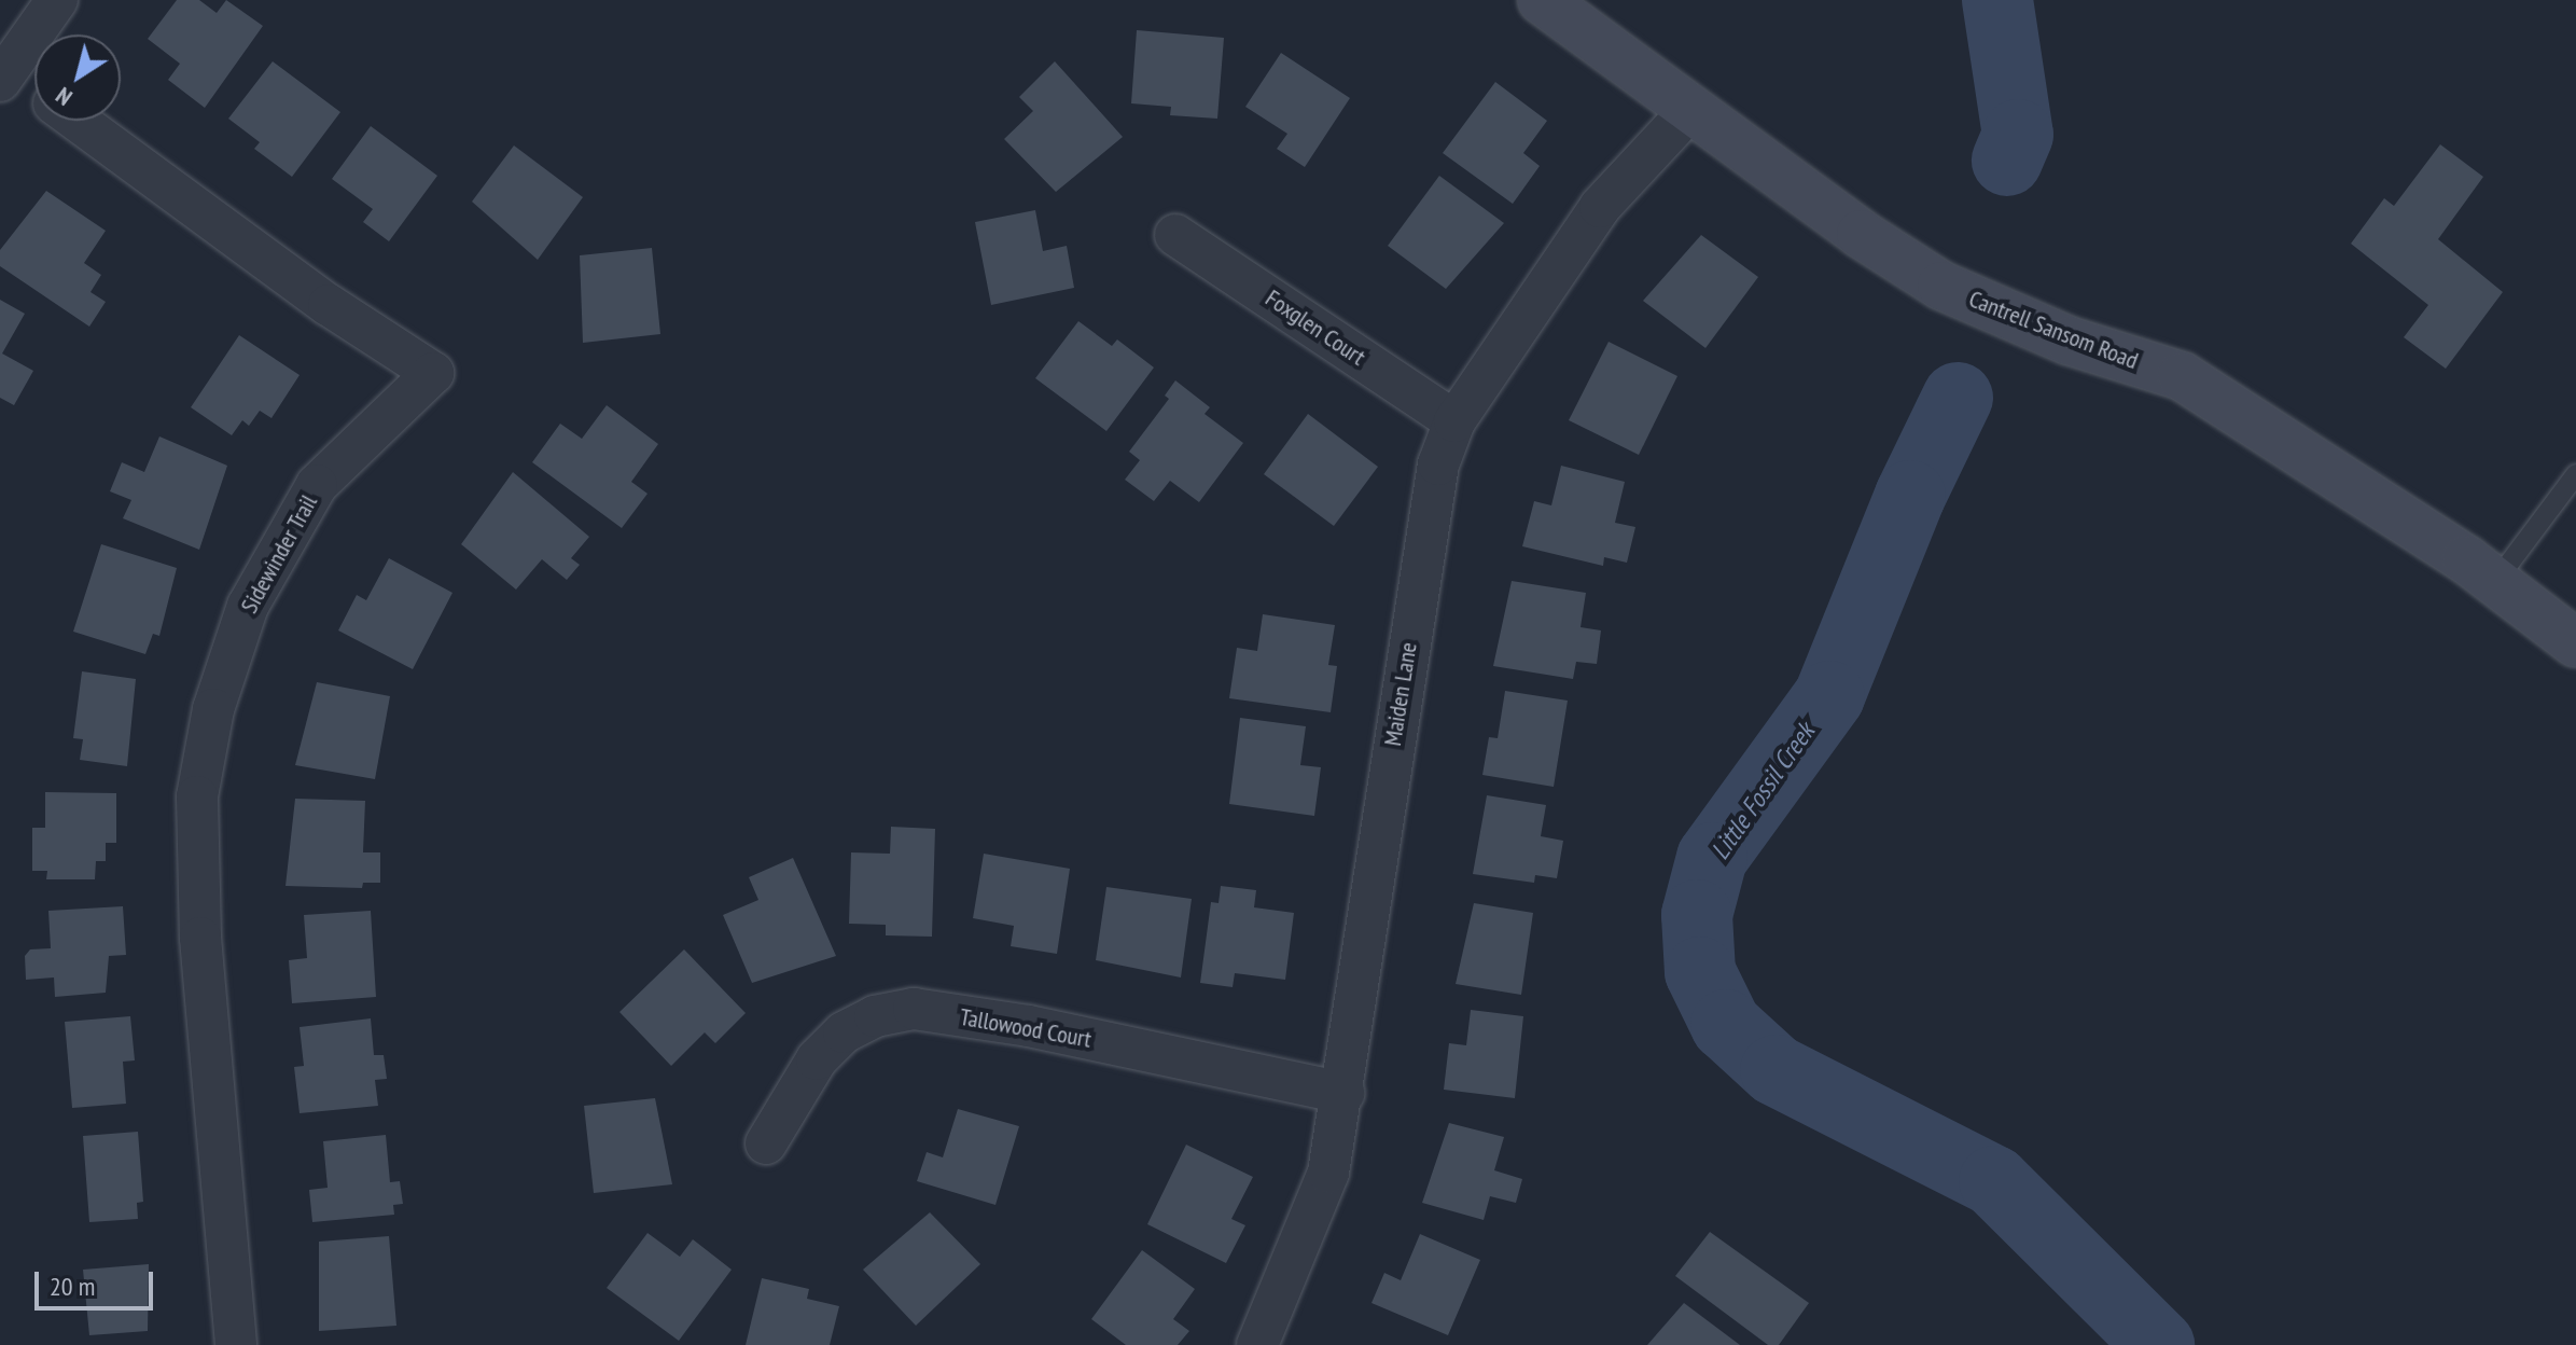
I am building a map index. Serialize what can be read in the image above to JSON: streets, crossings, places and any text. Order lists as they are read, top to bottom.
{
  "streets": {
    "main road": ["Cantrell Sansom Road"],
    "street": [
      "Foxglen Court",
      "Sidewinder Trail",
      "Maiden Lane",
      "Tallowood Court"
    ]
  },
  "crossings": [
    ["Foxglen Court", "Maiden Lane"],
    ["Cantrell Sansom Road", "Maiden Lane"],
    ["Maiden Lane", "Tallowood Court"]
  ],
  "water": ["Little Fossil Creek"],
  "scale_bar": "20 m",
  "north": "bottom left"
}
